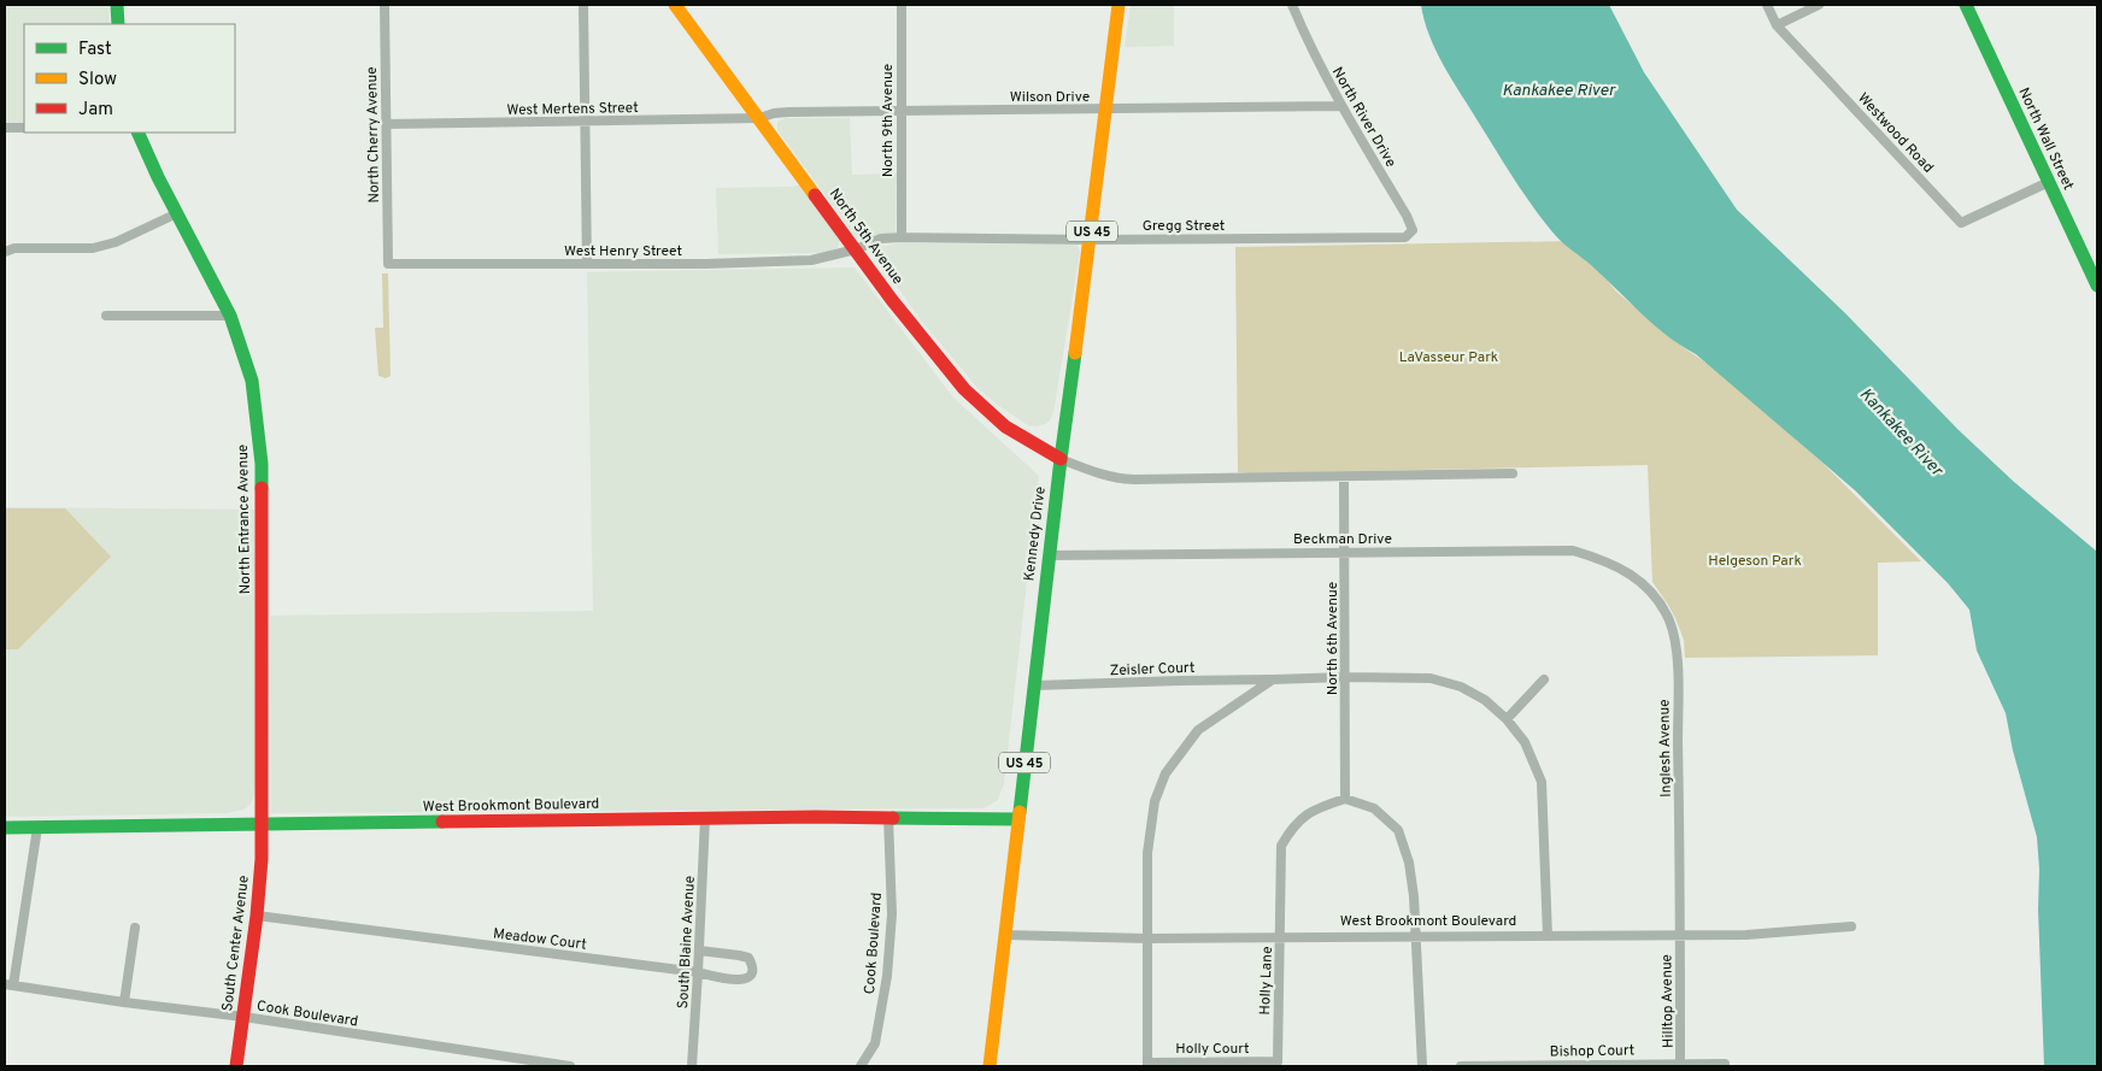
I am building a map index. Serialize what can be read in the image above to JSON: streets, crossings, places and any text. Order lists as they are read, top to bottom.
{
  "streets": {
    "main road": [
      "North Wall Street",
      "US 45",
      "North 5th Avenue",
      "North Entrance Avenue",
      "Kennedy Drive",
      "West Brookmont Boulevard",
      "South Center Avenue"
    ],
    "street": [
      "Wilson Drive",
      "West Mertens Street",
      "North River Drive",
      "North 9th Avenue",
      "Westwood Road",
      "North Cherry Avenue",
      "Gregg Street",
      "West Henry Street",
      "Beckman Drive",
      "North 6th Avenue",
      "Zeisler Court",
      "Inglesh Avenue",
      "Meadow Court",
      "South Blaine Avenue",
      "Cook Boulevard",
      "Holly Lane",
      "Hilltop Avenue",
      "Holly Court",
      "Bishop Court"
    ]
  },
  "crossings": [
    ["Wilson Drive", "West Mertens Street"],
    ["Wilson Drive", "North River Drive"],
    ["Wilson Drive", "North 9th Avenue"],
    ["Wilson Drive", "North 5th Avenue"],
    ["Wilson Drive", "Kennedy Drive"],
    ["West Mertens Street", "North Cherry Avenue"],
    ["West Mertens Street", "North 5th Avenue"],
    ["North River Drive", "Gregg Street"],
    ["North 9th Avenue", "Gregg Street"],
    ["Westwood Road", "North Wall Street"],
    ["North Cherry Avenue", "West Henry Street"],
    ["Gregg Street", "North 5th Avenue"],
    ["Gregg Street", "West Henry Street"],
    ["Gregg Street", "Kennedy Drive"],
    ["North 5th Avenue", "West Henry Street"],
    ["North 5th Avenue", "Kennedy Drive"],
    ["North Entrance Avenue", "West Brookmont Boulevard"],
    ["North Entrance Avenue", "South Center Avenue"],
    ["Kennedy Drive", "Beckman Drive"],
    ["Kennedy Drive", "Zeisler Court"],
    ["Kennedy Drive", "West Brookmont Boulevard"],
    ["Beckman Drive", "North 6th Avenue"],
    ["Beckman Drive", "Inglesh Avenue"],
    ["North 6th Avenue", "Zeisler Court"],
    ["North 6th Avenue", "West Brookmont Boulevard"],
    ["North 6th Avenue", "Holly Lane"],
    ["Zeisler Court", "West Brookmont Boulevard"],
    ["Inglesh Avenue", "West Brookmont Boulevard"],
    ["Inglesh Avenue", "Hilltop Avenue"],
    ["West Brookmont Boulevard", "South Blaine Avenue"],
    ["West Brookmont Boulevard", "South Center Avenue"],
    ["West Brookmont Boulevard", "Cook Boulevard"],
    ["West Brookmont Boulevard", "Holly Lane"],
    ["West Brookmont Boulevard", "Hilltop Avenue"],
    ["Meadow Court", "South Blaine Avenue"],
    ["Meadow Court", "South Center Avenue"],
    ["South Center Avenue", "Cook Boulevard"],
    ["Holly Lane", "Holly Court"],
    ["Hilltop Avenue", "Bishop Court"]
  ],
  "water": ["Kankakee River"],
  "parks": ["LaVasseur Park", "Helgeson Park"],
  "legend": ["Fast", "Slow", "Jam"]
}
